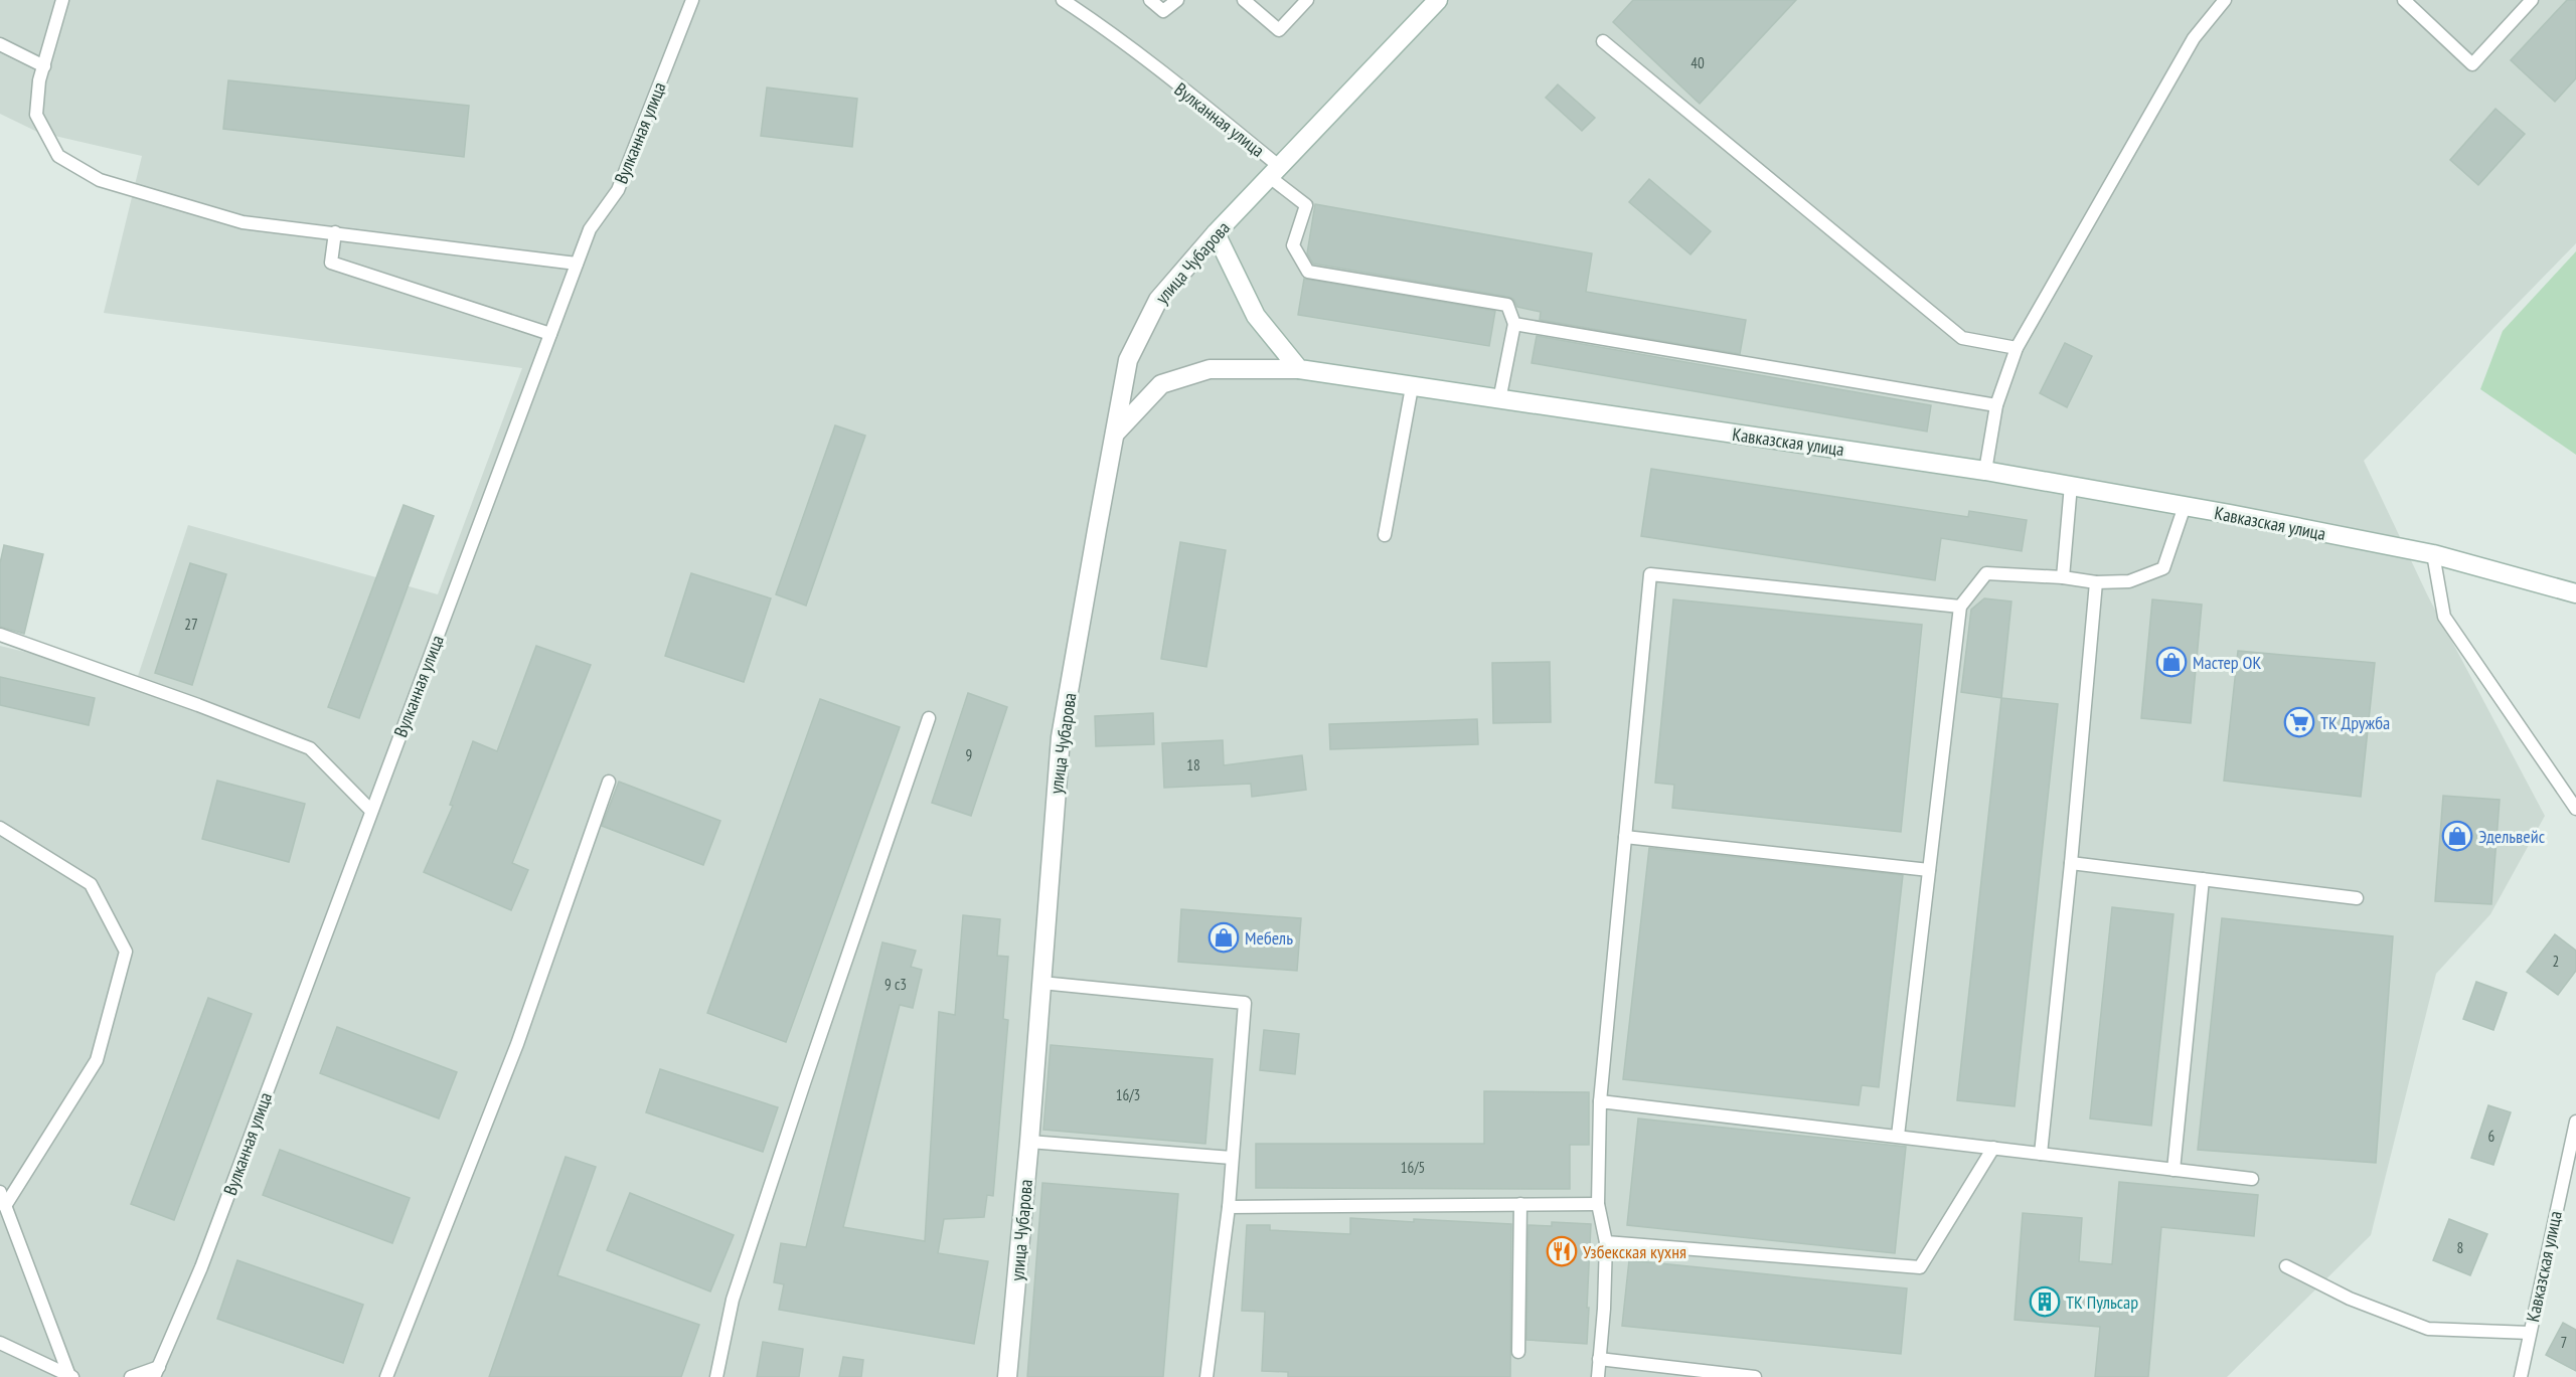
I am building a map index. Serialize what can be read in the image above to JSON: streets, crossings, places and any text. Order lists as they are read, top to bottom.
{
  "streets": {
    "main road": ["Вулканная улица", "улица Чубарова", "Кавказская улица"]
  },
  "crossings": [
    ["Вулканная улица", "улица Чубарова"],
    ["улица Чубарова", "Кавказская улица"]
  ],
  "places": {
    "shop": ["Мастер ОК", "Эдельвейс", "Мебель"],
    "supermarket": ["ТК Дружба"],
    "restaurant": ["Узбекская кухня"],
    "building": ["ТК Пульсар"]
  },
  "house_numbers": [
    "40",
    "27",
    "9",
    "18",
    "2",
    "9 с3",
    "16/3",
    "6",
    "16/5",
    "8",
    "7"
  ]
}
